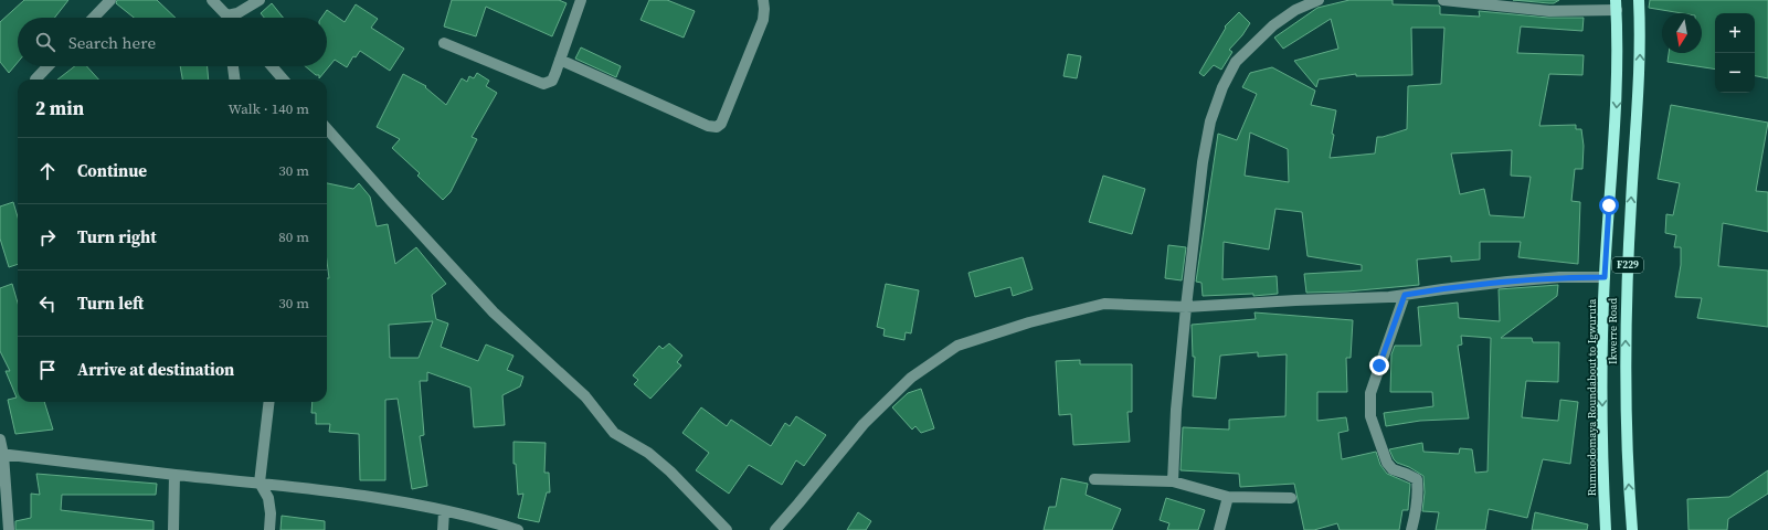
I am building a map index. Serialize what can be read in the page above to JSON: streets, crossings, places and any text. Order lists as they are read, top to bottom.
{
  "streets": {
    "main road": ["F229", "Ikwerre Road", "Rumuodomaya Roundabout to Igwuruta"]
  },
  "one_way": ["Ikwerre Road", "Rumuodomaya Roundabout to Igwuruta"],
  "north": "bottom",
  "page": {
    "map_buttons": ["+", "−"],
    "search": "Search here",
    "heading": ["2 min", "Walk · 140 m"],
    "list": [
      ["Continue", "30 m"],
      ["Turn right", "80 m"],
      ["Turn left", "30 m"],
      "Arrive at destination"
    ]
  }
}
